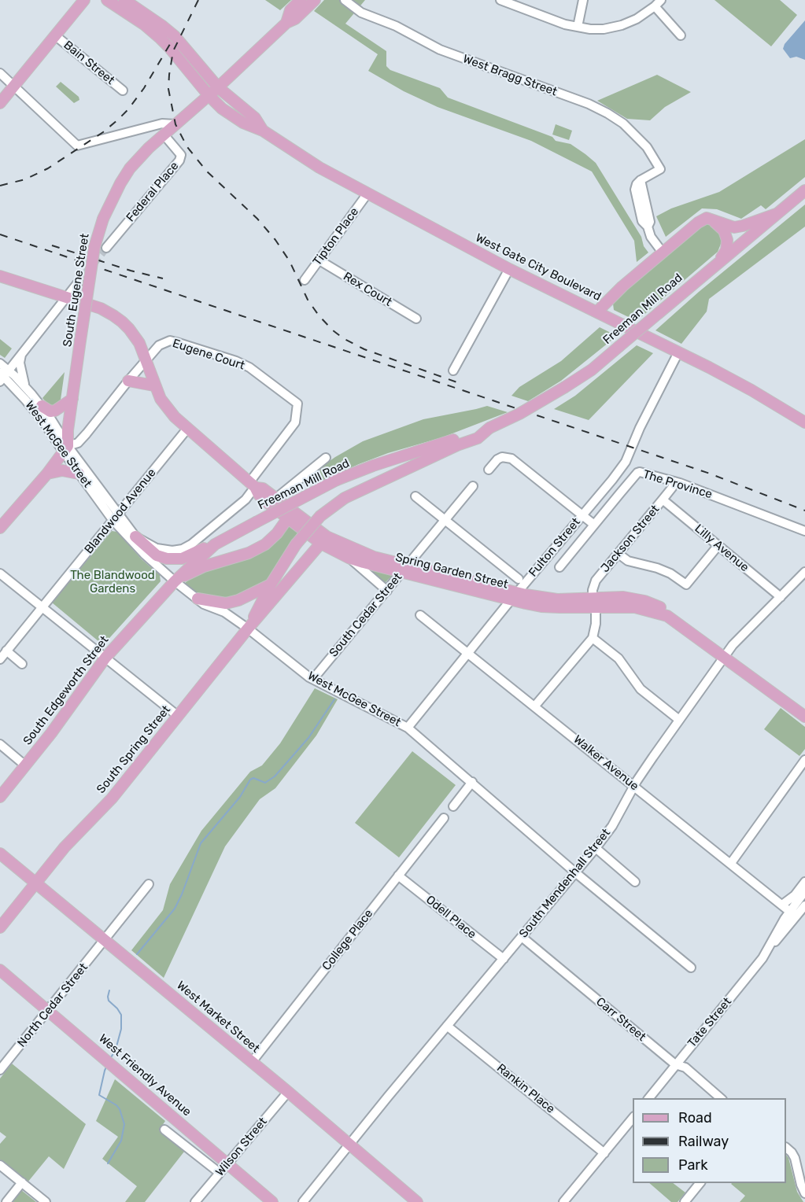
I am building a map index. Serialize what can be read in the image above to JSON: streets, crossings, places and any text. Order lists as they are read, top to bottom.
{
  "streets": {
    "main road": [
      "West Gate City Boulevard",
      "South Eugene Street",
      "Freeman Mill Road",
      "Spring Garden Street",
      "South Edgeworth Street",
      "South Spring Street",
      "West Market Street",
      "West Friendly Avenue"
    ],
    "street": [
      "Bain Street",
      "West Bragg Street",
      "Federal Place",
      "Tipton Place",
      "Rex Court",
      "Eugene Court",
      "West McGee Street",
      "The Province",
      "Blandwood Avenue",
      "Jackson Street",
      "Fulton Street",
      "Lilly Avenue",
      "South Cedar Street",
      "Walker Avenue",
      "South Mendenhall Street",
      "Odell Place",
      "College Place",
      "North Cedar Street",
      "Carr Street",
      "Tate Street",
      "Rankin Place",
      "Wilson Street"
    ]
  },
  "crossings": [
    ["Federal Place", "South Eugene Street"],
    ["Tipton Place", "West Gate City Boulevard"],
    ["Tipton Place", "Rex Court"],
    ["West Gate City Boulevard", "South Eugene Street"],
    ["West Gate City Boulevard", "Fulton Street"],
    ["South Eugene Street", "Eugene Court"],
    ["South Eugene Street", "West McGee Street"],
    ["Freeman Mill Road", "West McGee Street"],
    ["Freeman Mill Road", "South Edgeworth Street"],
    ["Freeman Mill Road", "South Spring Street"],
    ["Eugene Court", "West McGee Street"],
    ["Eugene Court", "Spring Garden Street"],
    ["West McGee Street", "Blandwood Avenue"],
    ["West McGee Street", "Fulton Street"],
    ["West McGee Street", "South Cedar Street"],
    ["West McGee Street", "South Edgeworth Street"],
    ["West McGee Street", "South Spring Street"],
    ["West McGee Street", "South Mendenhall Street"],
    ["The Province", "Jackson Street"],
    ["Blandwood Avenue", "Spring Garden Street"],
    ["Jackson Street", "Lilly Avenue"],
    ["Jackson Street", "Spring Garden Street"],
    ["Fulton Street", "Spring Garden Street"],
    ["Fulton Street", "Walker Avenue"],
    ["Lilly Avenue", "South Mendenhall Street"],
    ["Spring Garden Street", "South Cedar Street"],
    ["Spring Garden Street", "South Mendenhall Street"],
    ["South Spring Street", "West Market Street"],
    ["Walker Avenue", "South Mendenhall Street"],
    ["Walker Avenue", "Tate Street"],
    ["South Mendenhall Street", "Odell Place"],
    ["South Mendenhall Street", "West Market Street"],
    ["South Mendenhall Street", "Carr Street"],
    ["South Mendenhall Street", "Rankin Place"],
    ["Odell Place", "College Place"],
    ["College Place", "West Market Street"],
    ["North Cedar Street", "West Market Street"],
    ["North Cedar Street", "West Friendly Avenue"],
    ["West Market Street", "Wilson Street"],
    ["Carr Street", "Tate Street"],
    ["West Friendly Avenue", "Wilson Street"]
  ],
  "parks": ["The Blandwood Gardens"],
  "legend": ["Road", "Railway", "Park"]
}
